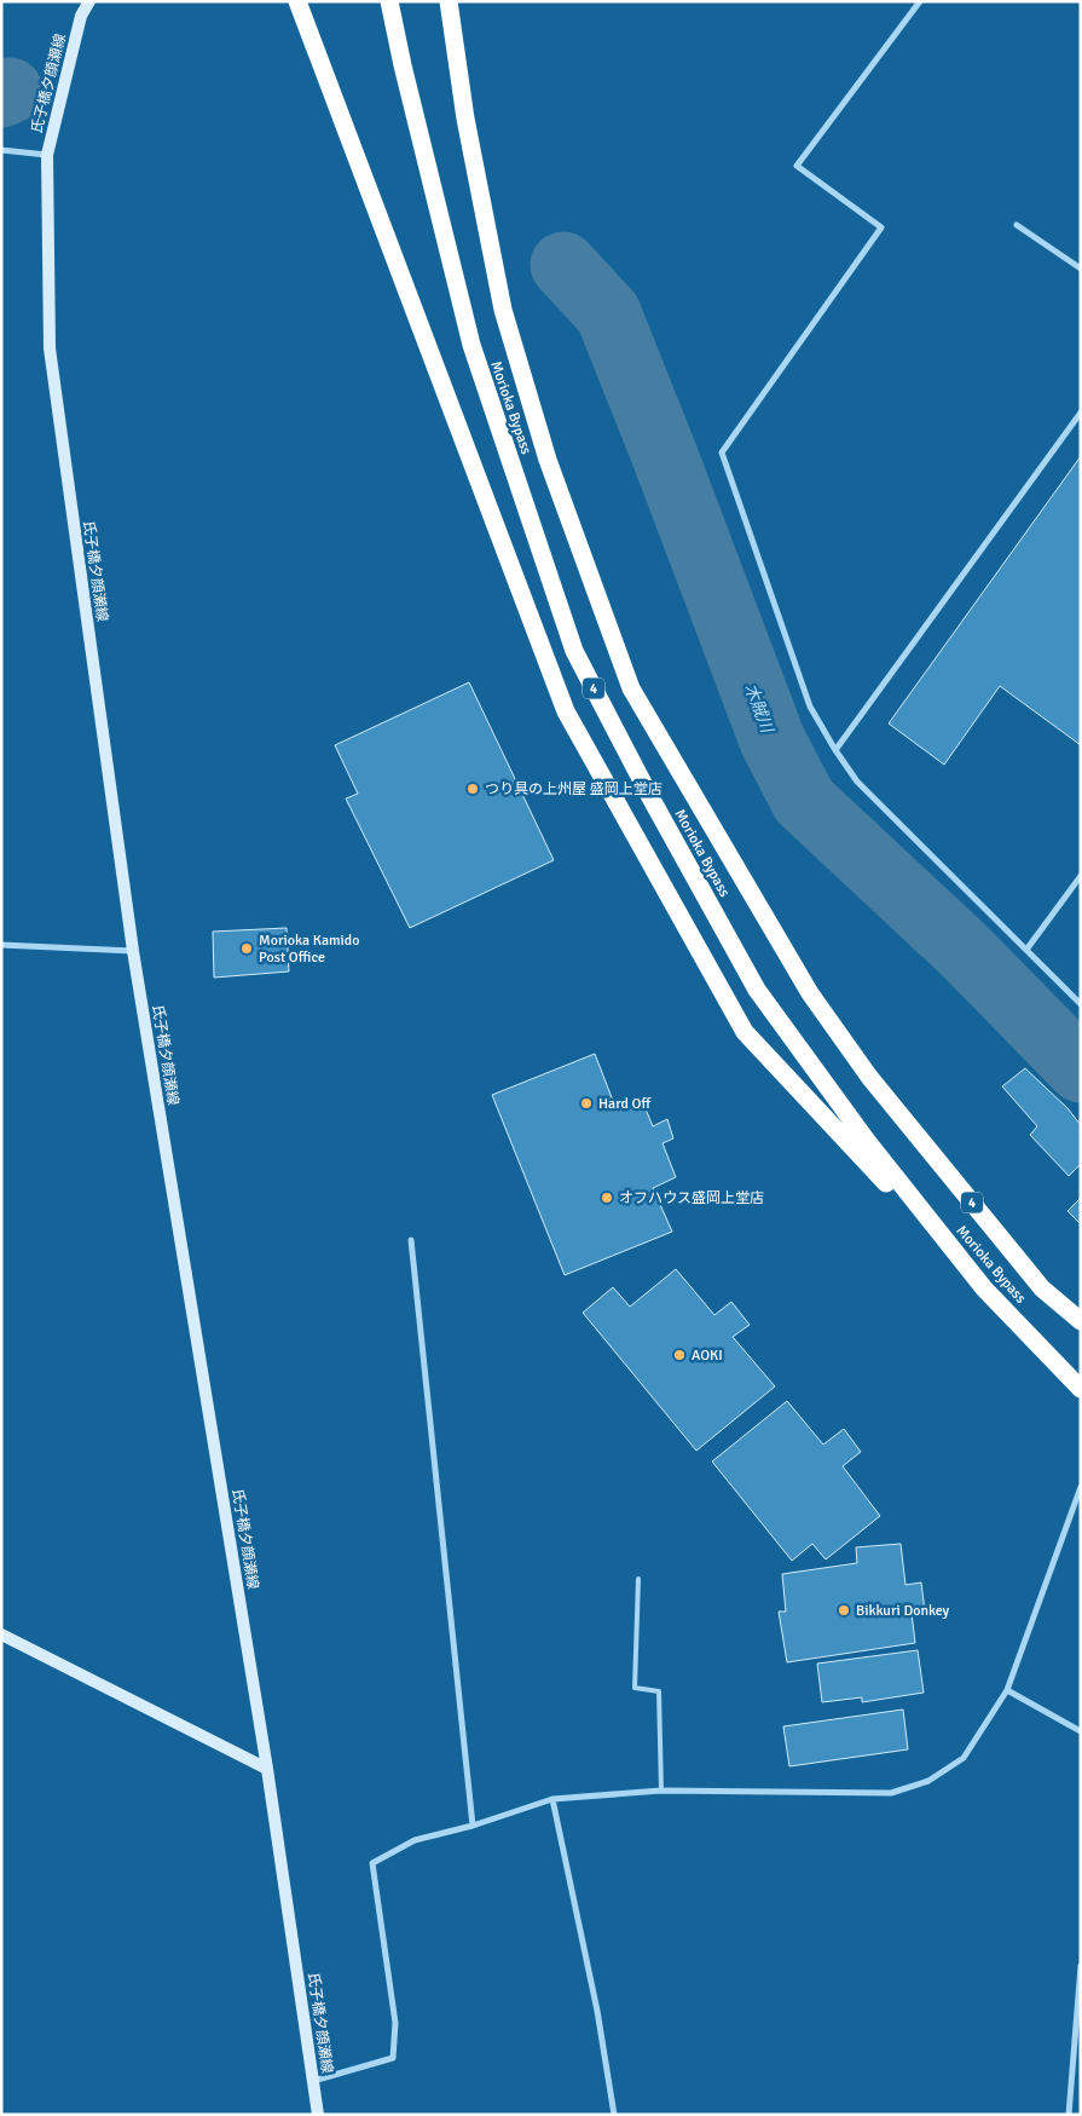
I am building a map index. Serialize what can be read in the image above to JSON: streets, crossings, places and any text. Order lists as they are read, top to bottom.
{
  "streets": {
    "highway": ["Morioka Bypass", "4"],
    "main road": ["氏子橋夕顔瀬線"]
  },
  "water": ["木賊川"],
  "places": [
    "つり具の上州屋 盛岡上堂店",
    "Morioka Kamido Post Office",
    "Hard Off",
    "オフハウス盛岡上堂店",
    "AOKI",
    "Bikkuri Donkey"
  ]
}
